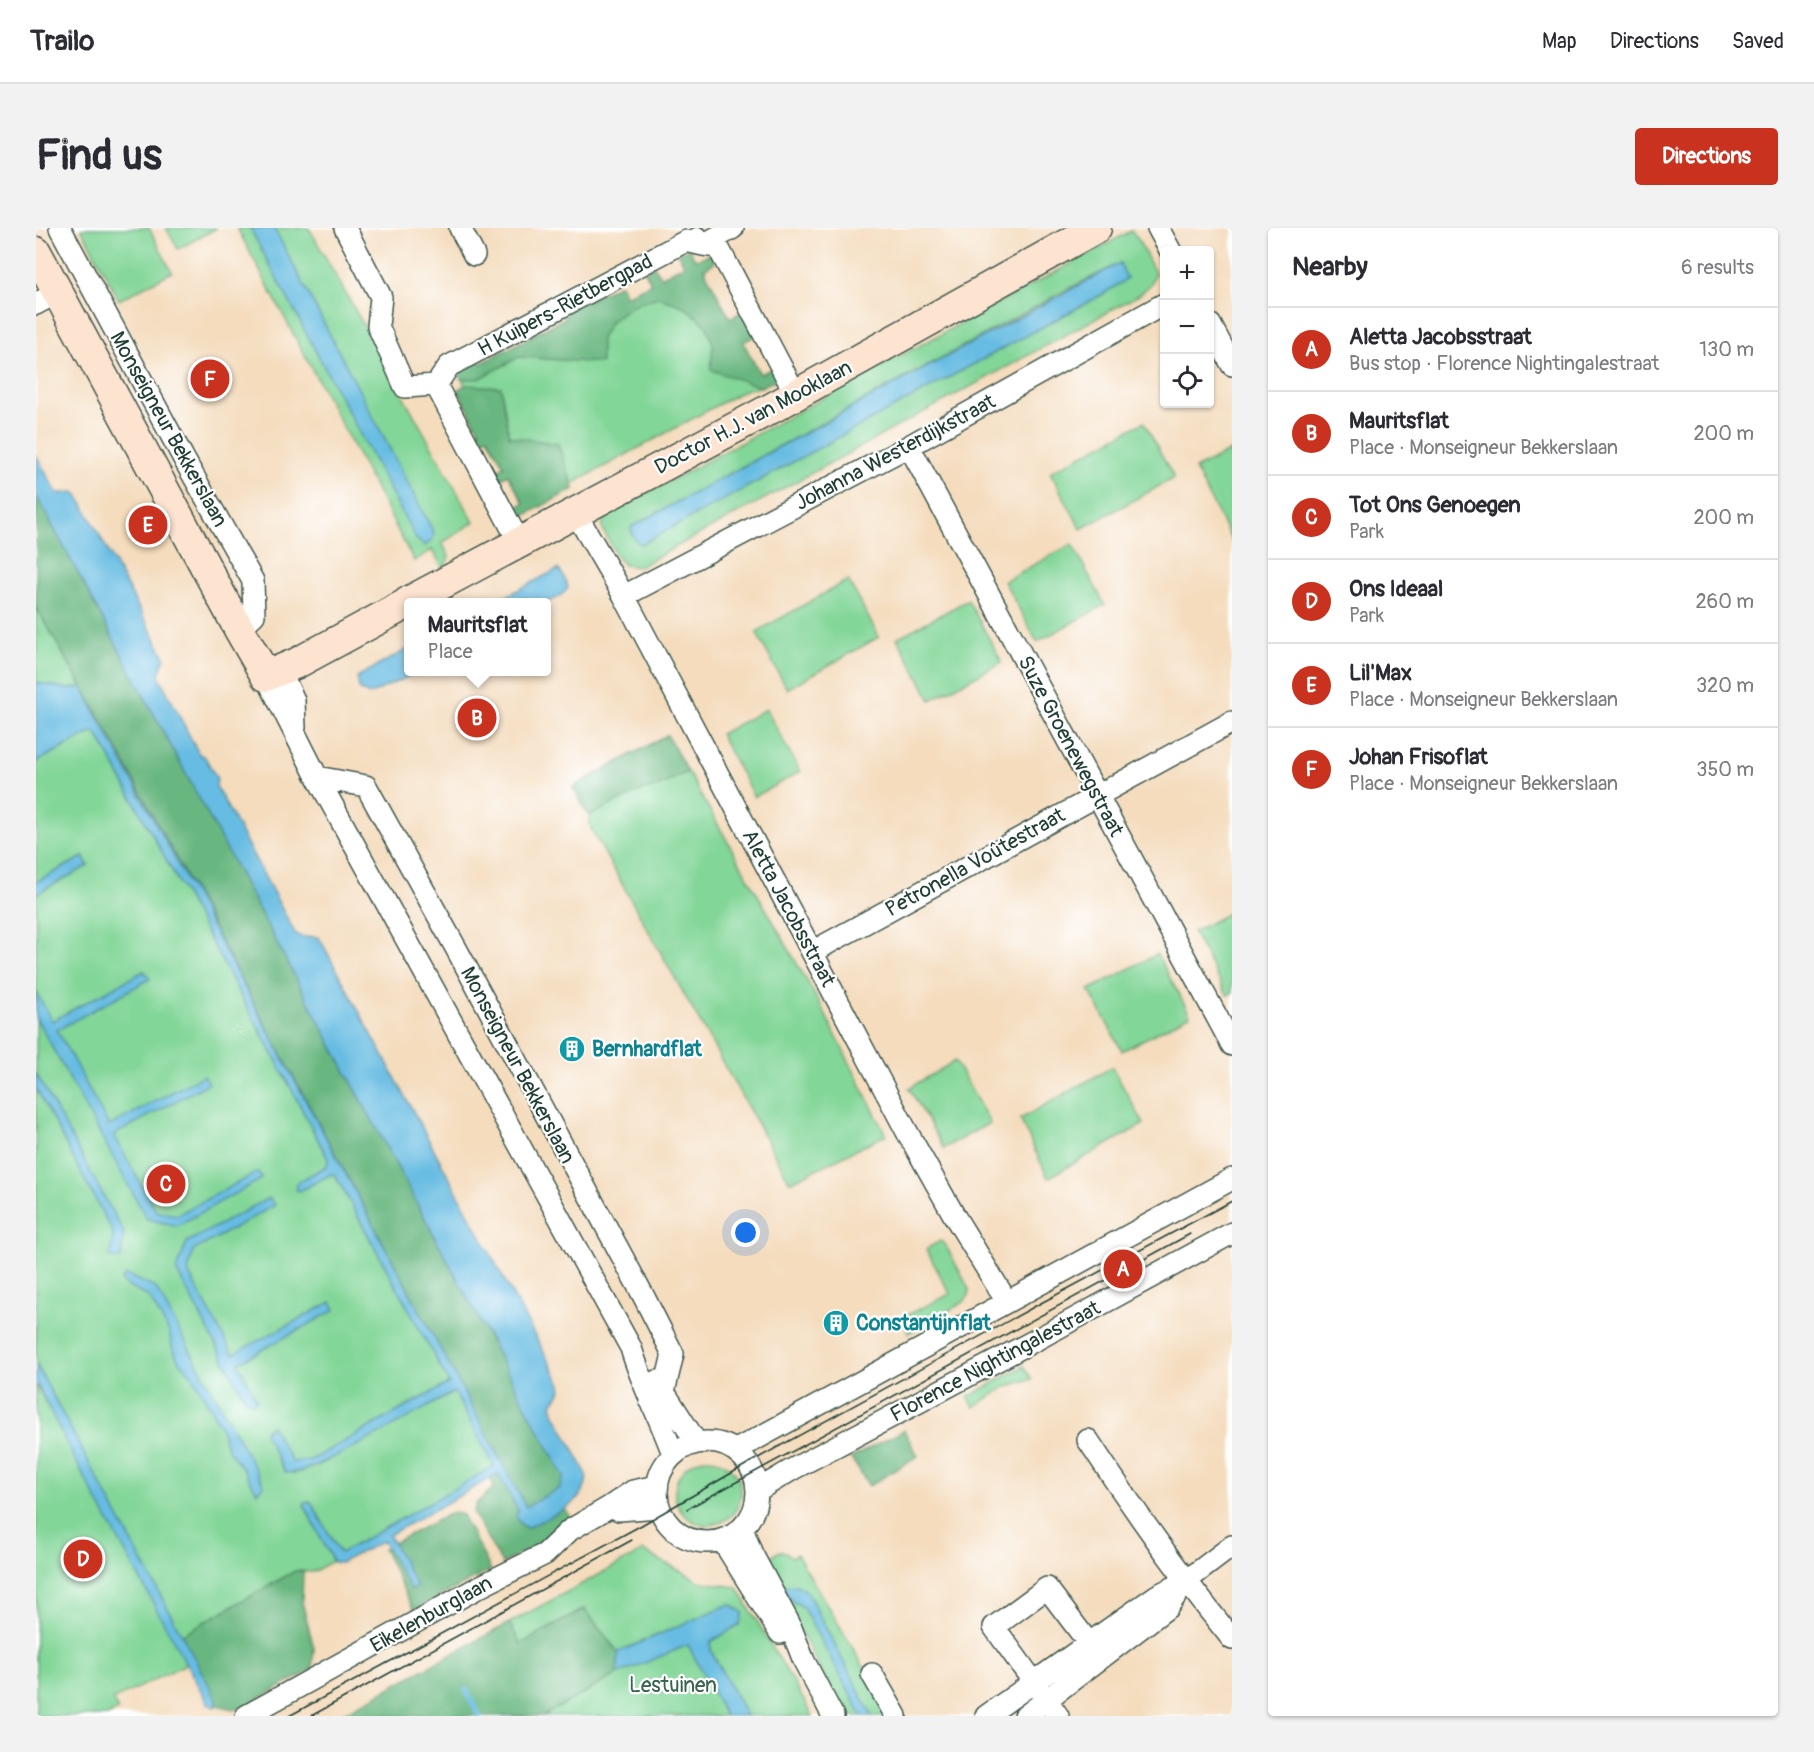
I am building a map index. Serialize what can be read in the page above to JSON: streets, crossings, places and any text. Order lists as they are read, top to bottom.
{
  "streets": {
    "street": [
      "H Kuipers-Rietbergpad",
      "Doctor H.J. van Mooklaan",
      "Monseigneur Bekkerslaan",
      "Johanna Westerdijkstraat",
      "Suze Groenewegstraat",
      "Petronella Voûtestraat",
      "Aletta Jacobsstraat",
      "Florence Nightingalestraat",
      "Eikelenburglaan"
    ]
  },
  "crossings": [
    ["Doctor H.J. van Mooklaan", "Monseigneur Bekkerslaan"],
    ["Doctor H.J. van Mooklaan", "Aletta Jacobsstraat"],
    ["Monseigneur Bekkerslaan", "Florence Nightingalestraat"],
    ["Monseigneur Bekkerslaan", "Eikelenburglaan"],
    ["Johanna Westerdijkstraat", "Suze Groenewegstraat"],
    ["Johanna Westerdijkstraat", "Aletta Jacobsstraat"],
    ["Suze Groenewegstraat", "Petronella Voûtestraat"],
    ["Petronella Voûtestraat", "Aletta Jacobsstraat"],
    ["Florence Nightingalestraat", "Eikelenburglaan"]
  ],
  "parks": ["Lestuinen"],
  "places": {
    "building": ["Bernhardflat", "Constantijnflat"]
  },
  "page": {
    "header": "Trailo",
    "nav": ["Map", "Directions", "Saved"],
    "buttons": "Directions",
    "title": "Find us",
    "heading": ["Nearby", "6 results"],
    "map_buttons": ["+", "−"],
    "list": [
      {
        "mark": "A",
        "name": "Aletta Jacobsstraat",
        "note": "Bus stop · Florence Nightingalestraat",
        "value": "130 m"
      },
      {
        "mark": "B",
        "name": "Mauritsflat",
        "note": "Place · Monseigneur Bekkerslaan",
        "value": "200 m"
      },
      {
        "mark": "C",
        "name": "Tot Ons Genoegen",
        "note": "Park",
        "value": "200 m"
      },
      {
        "mark": "D",
        "name": "Ons Ideaal",
        "note": "Park",
        "value": "260 m"
      },
      {
        "mark": "E",
        "name": "Lil'Max",
        "note": "Place · Monseigneur Bekkerslaan",
        "value": "320 m"
      },
      {
        "mark": "F",
        "name": "Johan Frisoflat",
        "note": "Place · Monseigneur Bekkerslaan",
        "value": "350 m"
      }
    ],
    "pins": [
      "F",
      "E",
      "B",
      "C",
      "A",
      "D"
    ],
    "popup": ["Mauritsflat", "Place"]
  }
}
